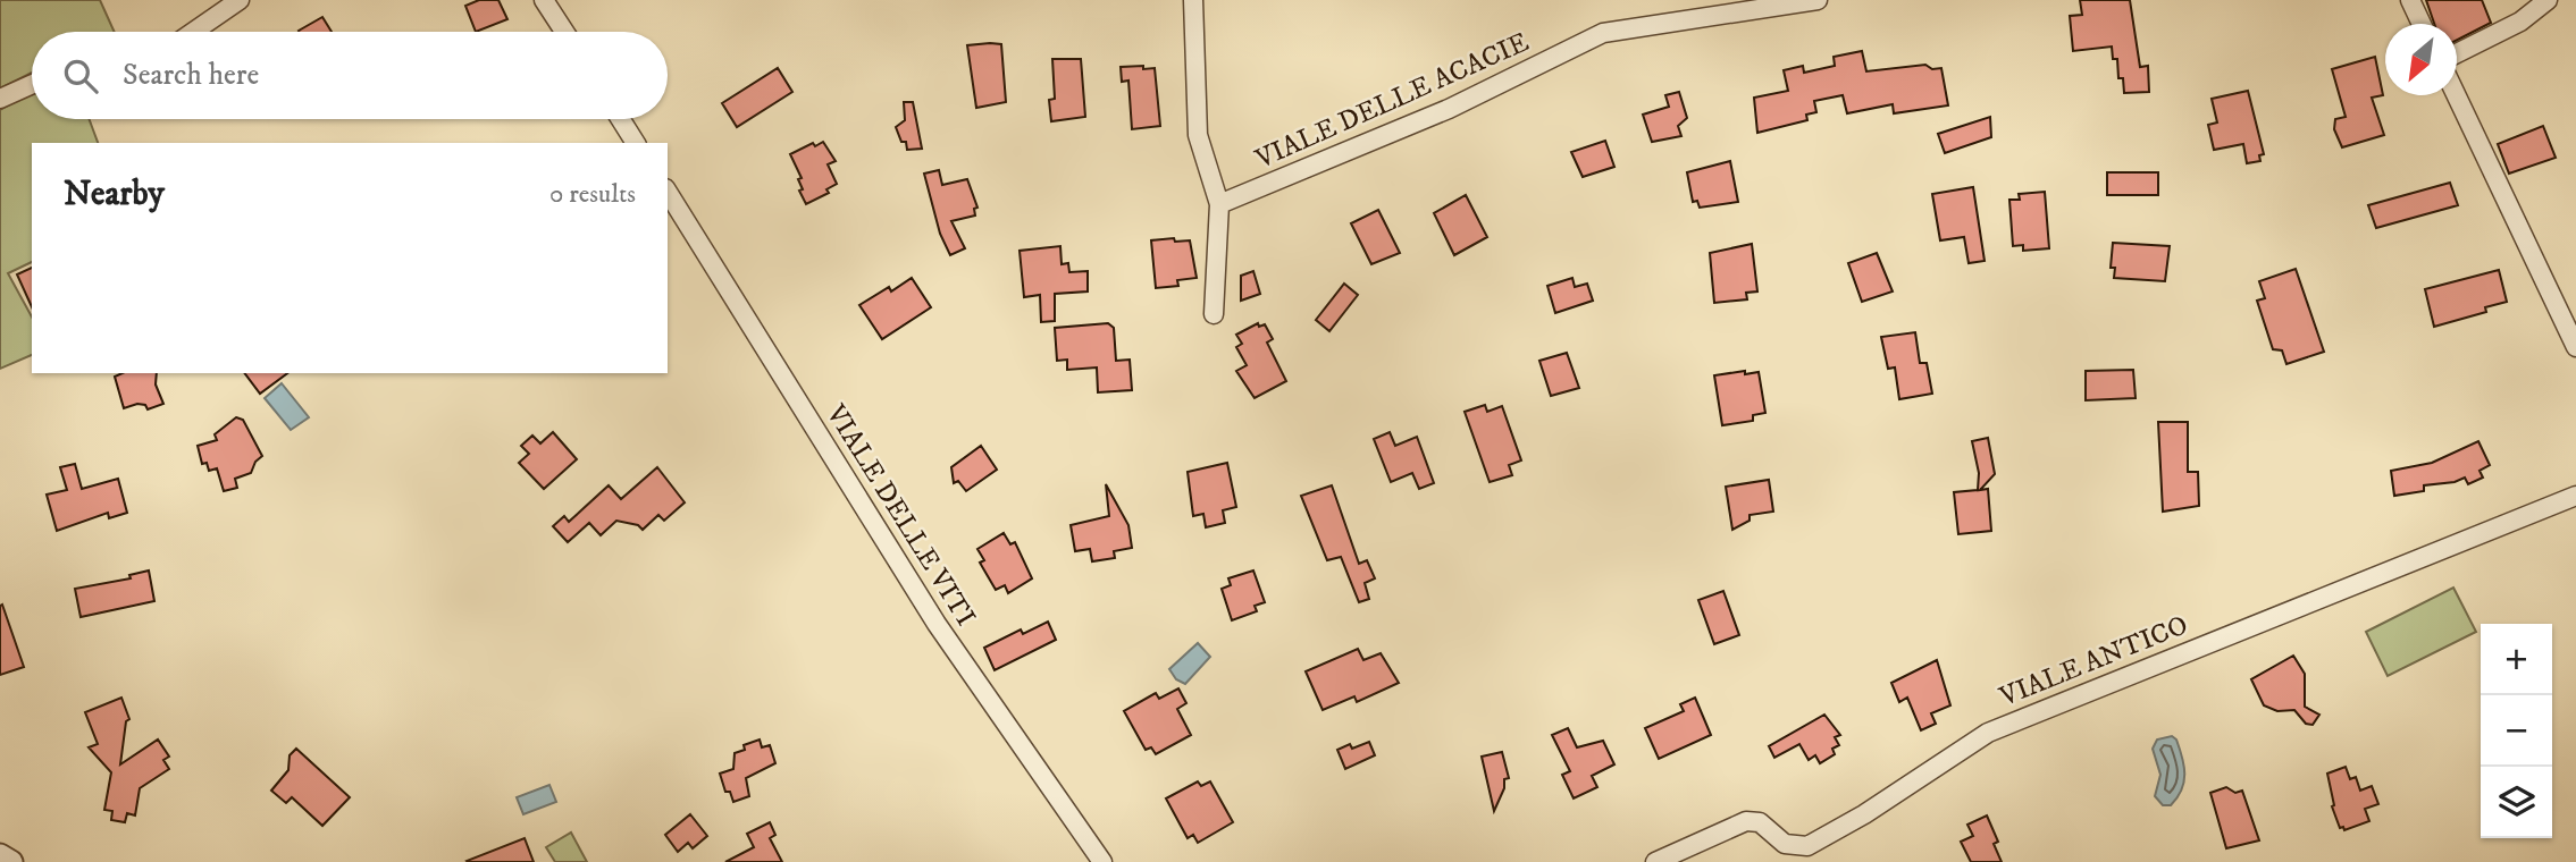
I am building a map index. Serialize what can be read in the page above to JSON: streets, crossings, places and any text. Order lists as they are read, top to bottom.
{
  "streets": {
    "street": ["VIALE DELLE ACACIE", "VIALE DELLE VITI", "VIALE ANTICO"]
  },
  "north": "bottom left",
  "page": {
    "search": "Search here",
    "heading": ["Nearby", "0 results"],
    "map_buttons": ["+", "−"]
  }
}
